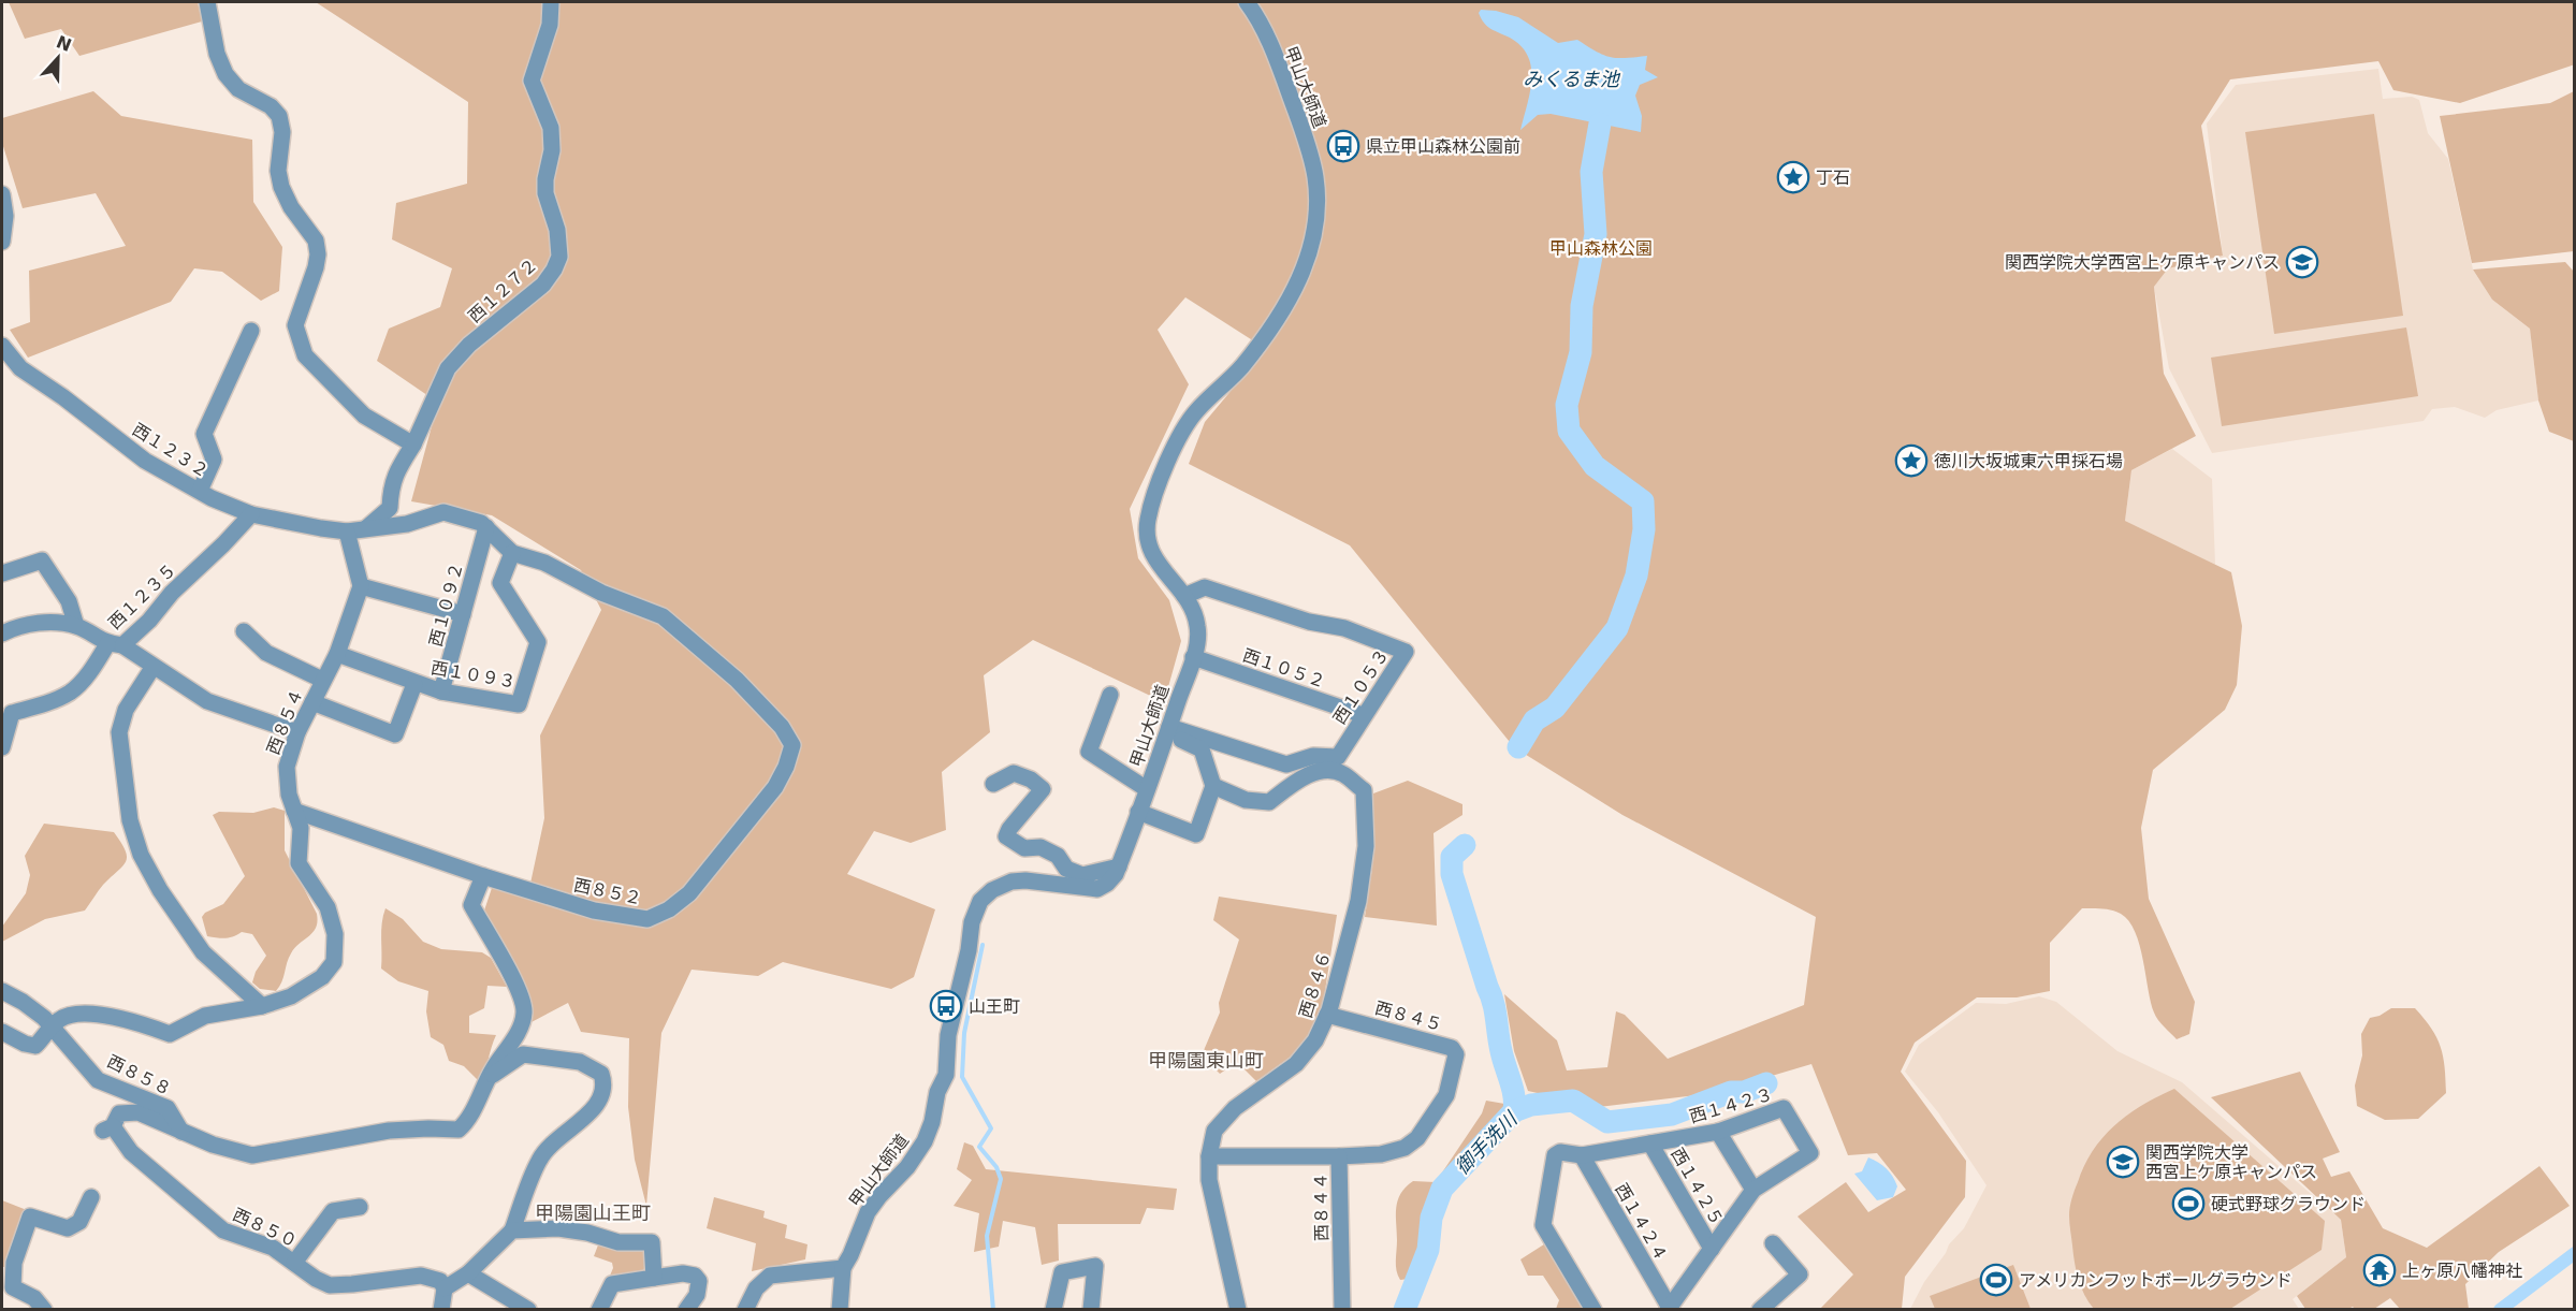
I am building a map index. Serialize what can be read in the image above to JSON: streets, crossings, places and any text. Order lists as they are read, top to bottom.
{
  "streets": {
    "street": [
      "甲山大師道",
      "西１２７２",
      "西１２３２",
      "西１２３５",
      "西１０９２",
      "西１０５２",
      "西１０９３",
      "西１０５３",
      "西８５４",
      "西８５２",
      "西８４６",
      "西８４５",
      "西８５８",
      "西１４２３",
      "西１４２５",
      "西８４４",
      "西１４２４",
      "西８５０"
    ]
  },
  "crossings": [
    ["甲山大師道", "西１０５２"],
    ["甲山大師道", "西１０５３"],
    ["西１２７２", "西１２３２"],
    ["西１２７２", "西８５２"],
    ["西１２３２", "西１２３５"],
    ["西１２３２", "西８５２"],
    ["西１０９２", "西１０９３"],
    ["西１０９２", "西８５２"],
    ["西１０５２", "西１０５３"],
    ["西１０９３", "西８５４"],
    ["西１０９３", "西８５２"],
    ["西８５４", "西８５８"],
    ["西８４６", "西８４５"],
    ["西８４６", "西８４４"],
    ["西８４５", "西８４４"],
    ["西８５８", "西８５０"],
    ["西１４２３", "西１４２５"],
    ["西１４２３", "西１４２４"]
  ],
  "districts": ["甲陽園東山町", "甲陽園山王町"],
  "water": ["みくるま池", "御手洗川"],
  "parks": ["甲山森林公園"],
  "places": {
    "bus stop": ["県立甲山森林公園前", "山王町"],
    "place": ["丁石", "徳川大坂城東六甲採石場"],
    "school or university": ["関西学院大学西宮上ケ原キャンパス", "関西学院大学 西宮上ケ原キャンパス"],
    "sports": ["硬式野球グラウンド", "アメリカンフットボールグラウンド"],
    "temple": ["上ヶ原八幡神社"]
  },
  "north": "top"
}
